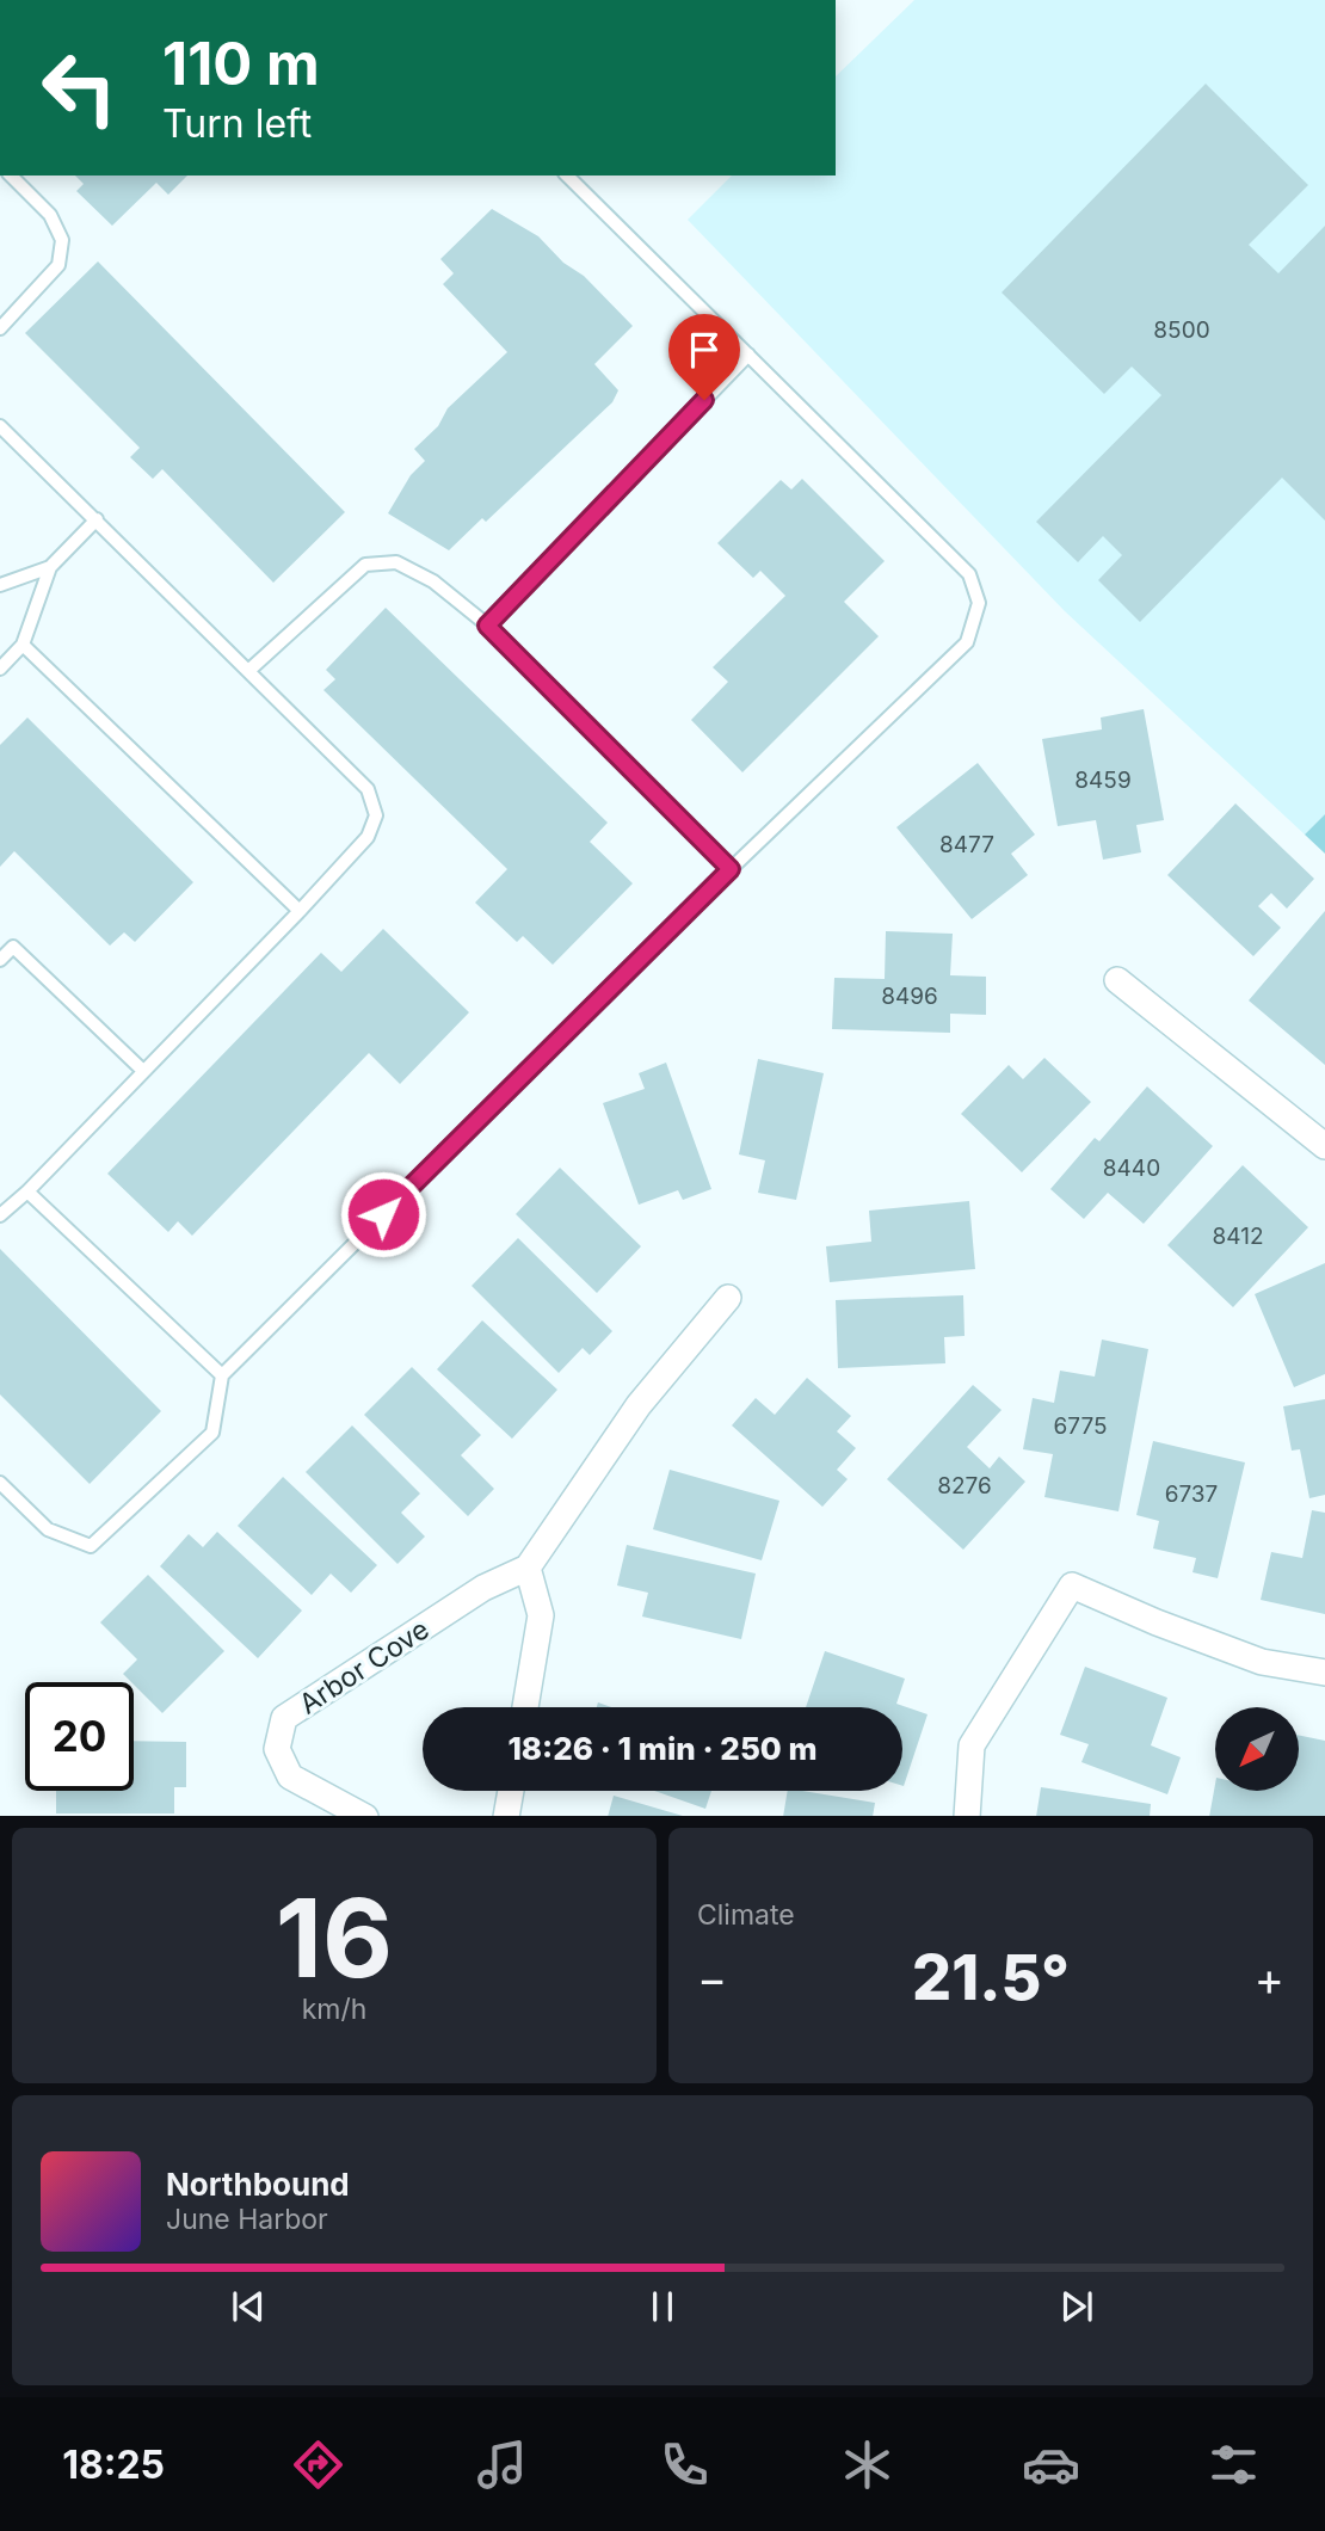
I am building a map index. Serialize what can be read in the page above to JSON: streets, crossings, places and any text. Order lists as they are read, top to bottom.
{
  "streets": {
    "street": ["Arbor Cove"]
  },
  "house_numbers": [
    "8500",
    "8459",
    "8477",
    "8496",
    "8440",
    "8412",
    "6775",
    "8276",
    "6737"
  ],
  "north": "bottom left",
  "page": {
    "turn": ["110 m", "Turn left"],
    "limit": "20",
    "trip": "18:26 · 1 min · 250 m",
    "tile": [
      ["16", "km/h"],
      "Climate"
    ],
    "heat": ["−", "21.5°", "+"],
    "song": ["Northbound", "June Harbor"],
    "tabs": "18:25"
  }
}
